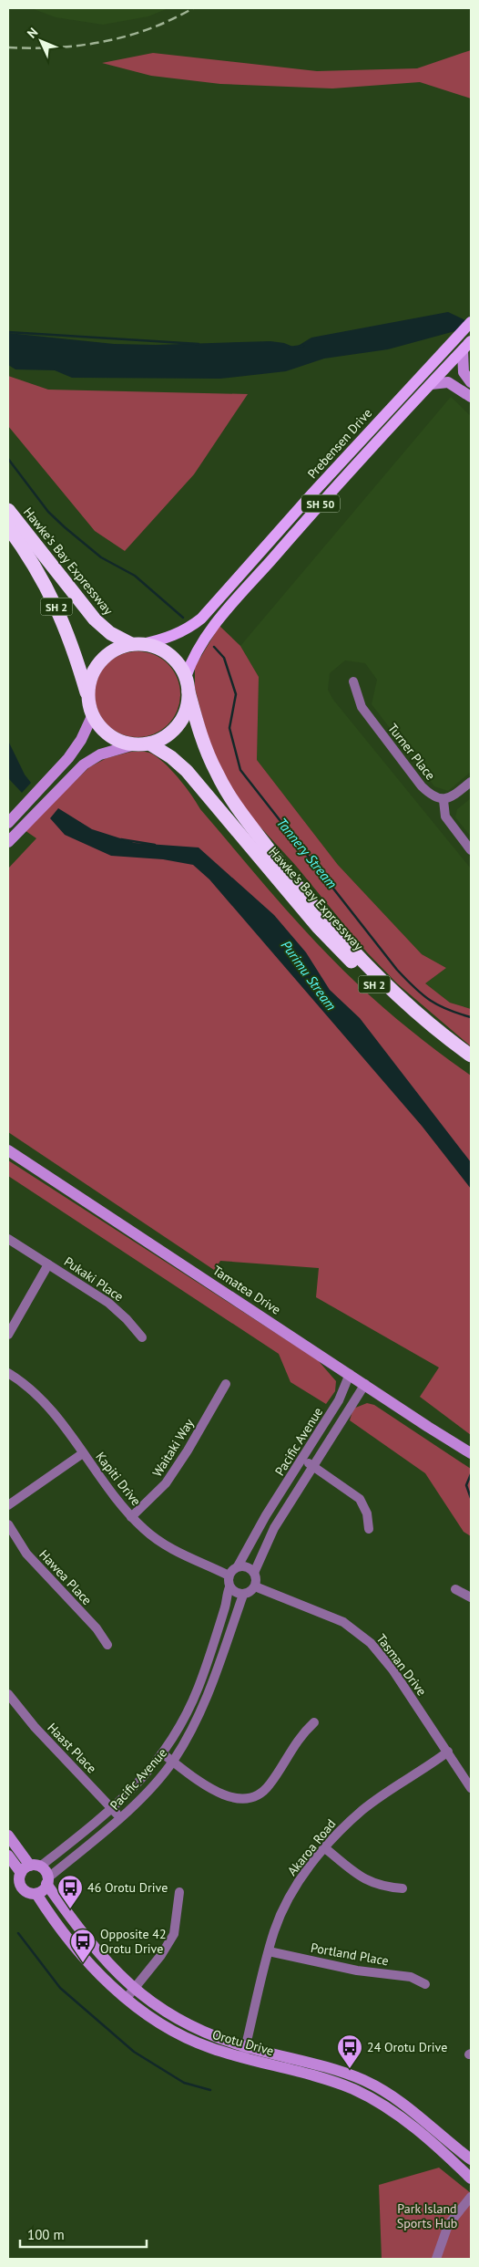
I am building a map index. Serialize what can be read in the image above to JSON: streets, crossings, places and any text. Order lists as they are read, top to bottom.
{
  "streets": {
    "highway": ["SH 50", "Hawke's Bay Expressway", "SH 2"],
    "main road": ["Prebensen Drive"],
    "street": [
      "Turner Place",
      "Pukaki Place",
      "Tamatea Drive",
      "Pacific Avenue",
      "Waitaki Way",
      "Kapiti Drive",
      "Hawea Place",
      "Tasman Drive",
      "Haast Place",
      "Akaroa Road",
      "Portland Place",
      "Orotu Drive"
    ]
  },
  "crossings": [
    ["Prebensen Drive", "SH 50"],
    ["Prebensen Drive", "Hawke's Bay Expressway"],
    ["Prebensen Drive", "SH 2"],
    ["SH 50", "Hawke's Bay Expressway"],
    ["SH 50", "SH 2"],
    ["Hawke's Bay Expressway", "SH 2"],
    ["Tamatea Drive", "Pacific Avenue"],
    ["Pacific Avenue", "Kapiti Drive"],
    ["Pacific Avenue", "Tasman Drive"],
    ["Pacific Avenue", "Haast Place"],
    ["Pacific Avenue", "Orotu Drive"],
    ["Waitaki Way", "Kapiti Drive"],
    ["Kapiti Drive", "Tasman Drive"],
    ["Tasman Drive", "Akaroa Road"],
    ["Akaroa Road", "Portland Place"],
    ["Akaroa Road", "Orotu Drive"]
  ],
  "water": ["Tannery Stream", "Purimu Stream"],
  "parks": ["Park Island Sports Hub"],
  "places": {
    "bus stop": ["46 Orotu Drive", "Opposite 42 Orotu Drive", "24 Orotu Drive"]
  },
  "scale_bar": "100 m",
  "north": "top left"
}
